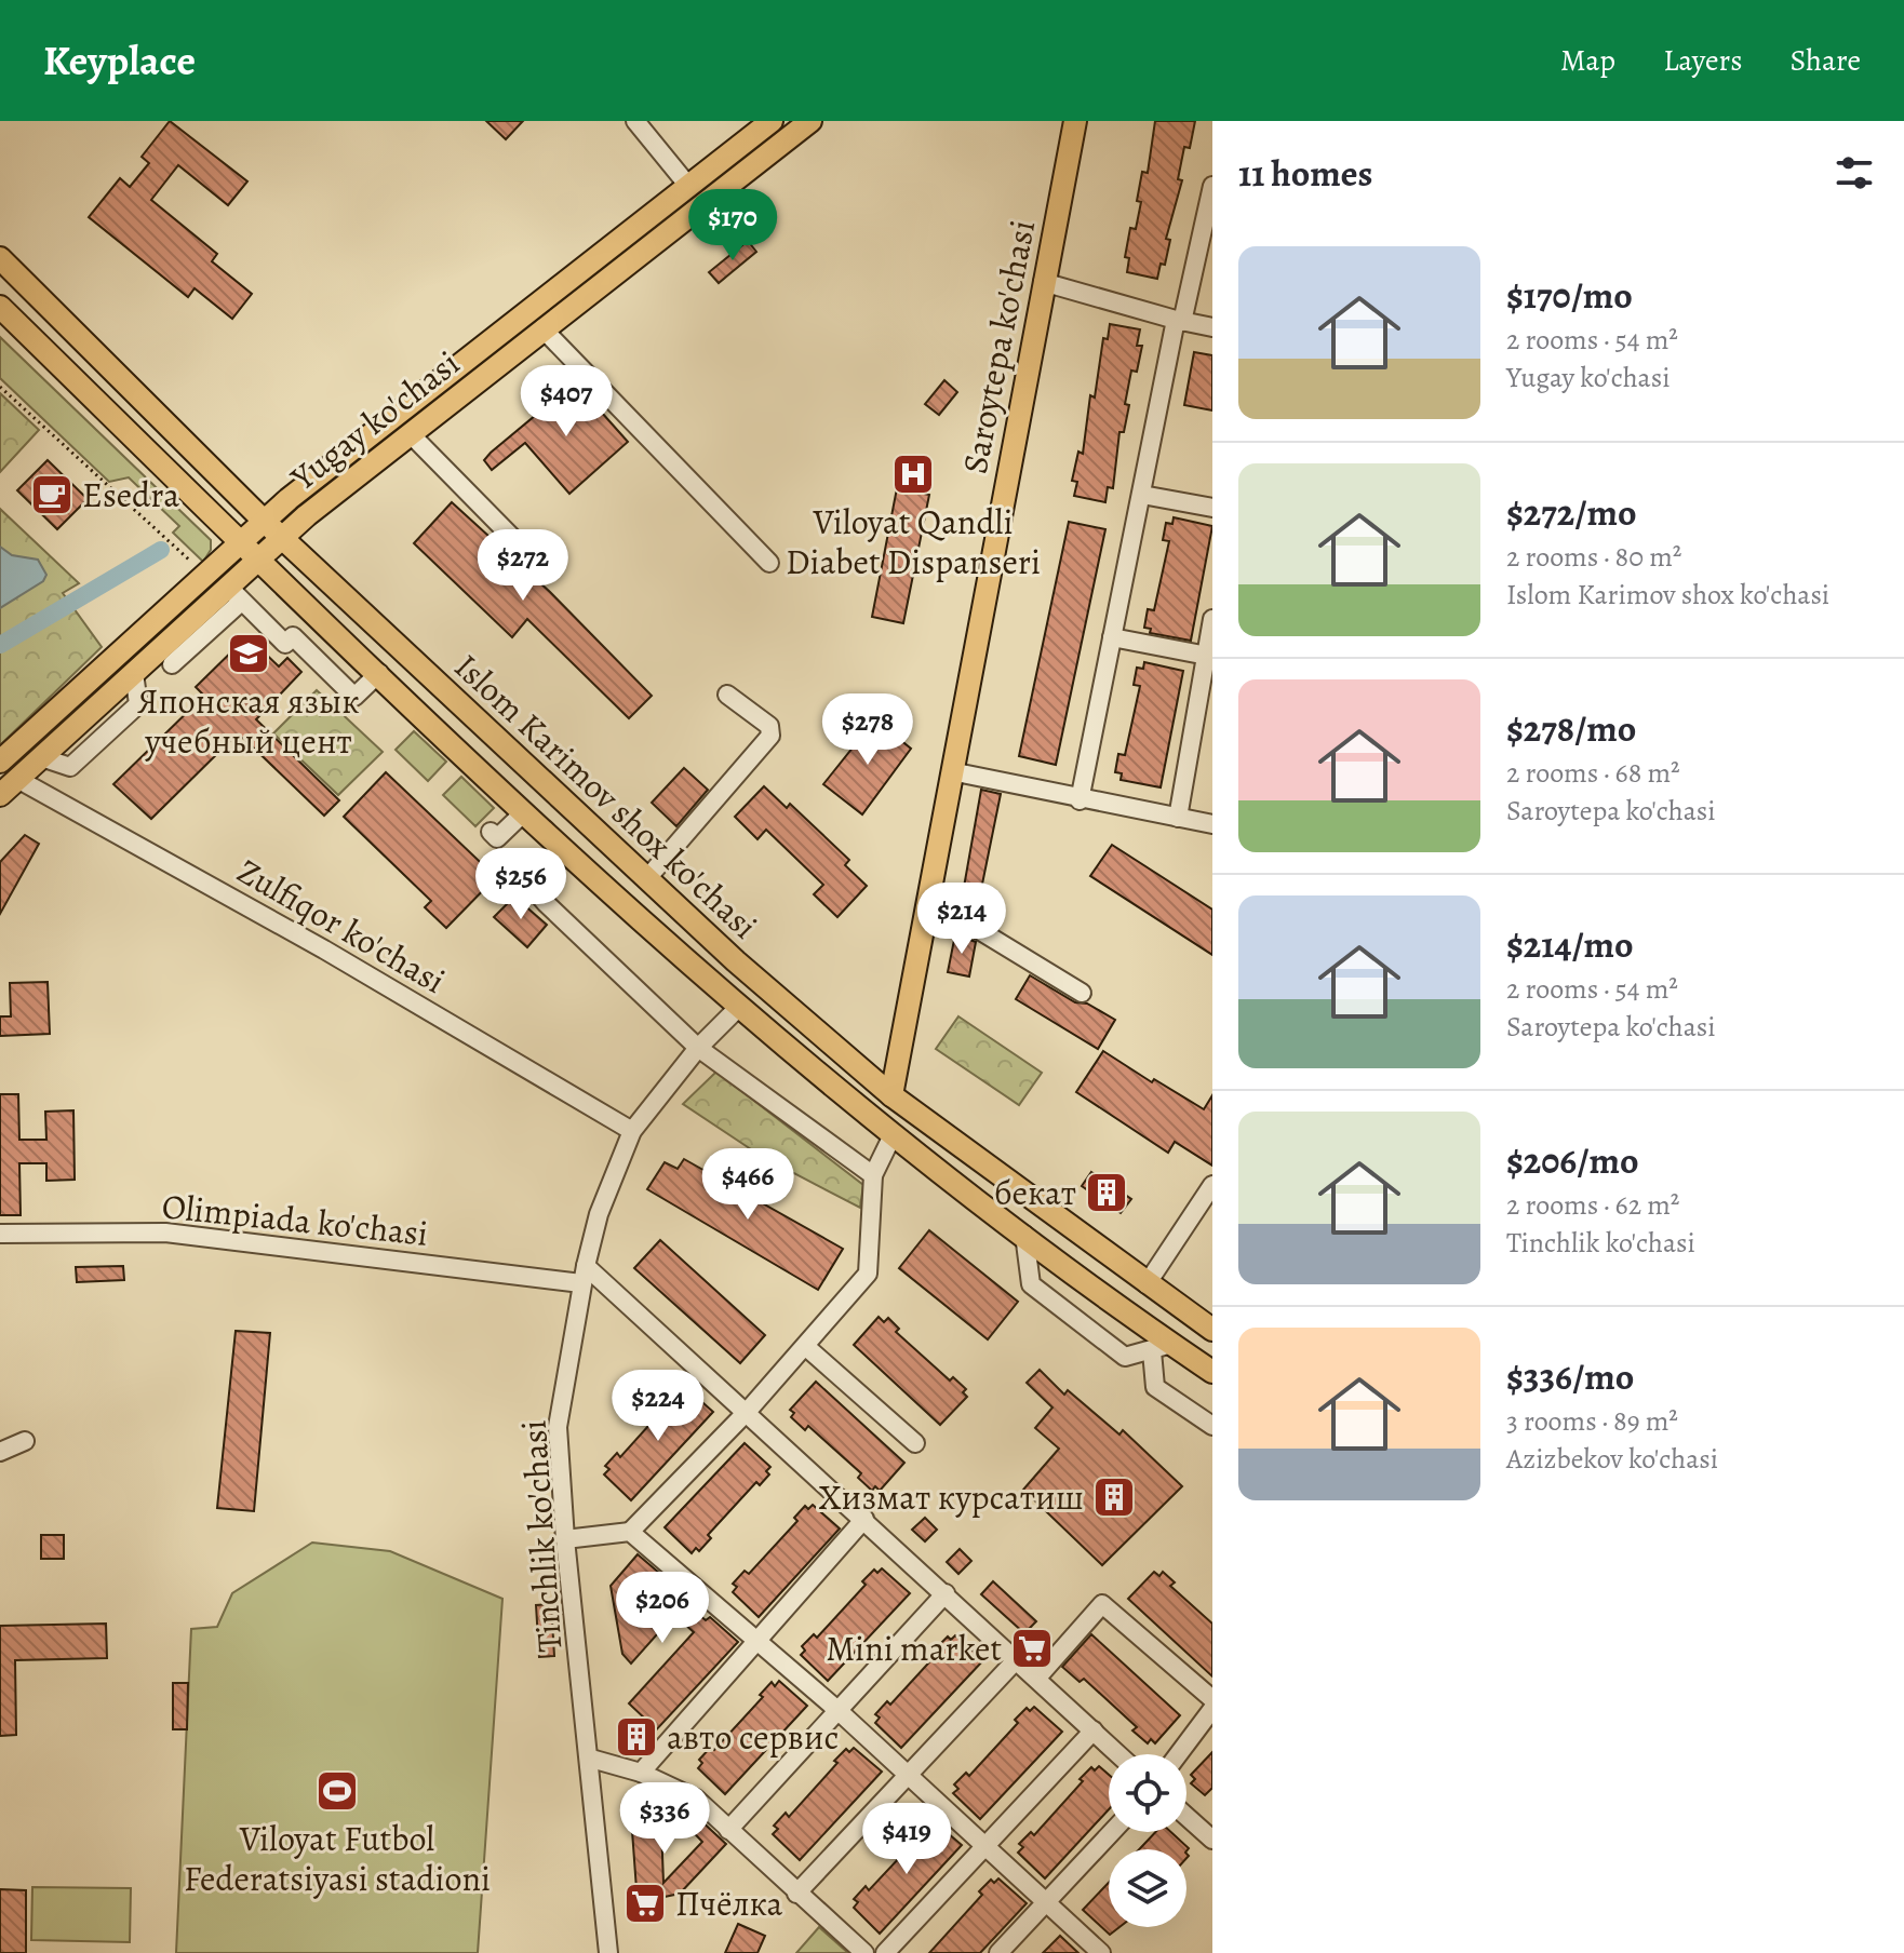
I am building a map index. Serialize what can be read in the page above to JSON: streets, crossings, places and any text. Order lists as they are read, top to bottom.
{
  "streets": {
    "main road": ["Saroytepa ko'chasi", "Yugay ko'chasi", "Islom Karimov shox ko'chasi"],
    "street": ["Zulfiqor ko'chasi", "Olimpiada ko'chasi", "Tinchlik ko'chasi"]
  },
  "crossings": [
    ["Saroytepa ko'chasi", "Islom Karimov shox ko'chasi"],
    ["Yugay ko'chasi", "Islom Karimov shox ko'chasi"],
    ["Yugay ko'chasi", "Zulfiqor ko'chasi"],
    ["Islom Karimov shox ko'chasi", "Tinchlik ko'chasi"],
    ["Zulfiqor ko'chasi", "Tinchlik ko'chasi"],
    ["Olimpiada ko'chasi", "Tinchlik ko'chasi"]
  ],
  "places": {
    "hospital": ["Viloyat Qandli Diabet Dispanseri"],
    "cafe": ["Esedra"],
    "school or university": ["Японская язык учебный цент"],
    "building": ["бекат", "Хизмат курсатиш", "авто сервис"],
    "supermarket": ["Mini market", "Пчёлка"],
    "sports": ["Viloyat Futbol Federatsiyasi stadioni"]
  },
  "page": {
    "header": "Keyplace",
    "nav": ["Map", "Layers", "Share"],
    "heading": "11 homes",
    "price": [
      "$170",
      "$407",
      "$272",
      "$278",
      "$256",
      "$214",
      "$466",
      "$224",
      "$206",
      "$336",
      "$419"
    ],
    "list": [
      {
        "name": "$170/mo",
        "note": "2 rooms · 54 m² · Yugay ko'chasi"
      },
      {
        "name": "$272/mo",
        "note": "2 rooms · 80 m² · Islom Karimov shox ko'chasi"
      },
      {
        "name": "$278/mo",
        "note": "2 rooms · 68 m² · Saroytepa ko'chasi"
      },
      {
        "name": "$214/mo",
        "note": "2 rooms · 54 m² · Saroytepa ko'chasi"
      },
      {
        "name": "$206/mo",
        "note": "2 rooms · 62 m² · Tinchlik ko'chasi"
      },
      {
        "name": "$336/mo",
        "note": "3 rooms · 89 m² · Azizbekov ko'chasi"
      }
    ]
  }
}
